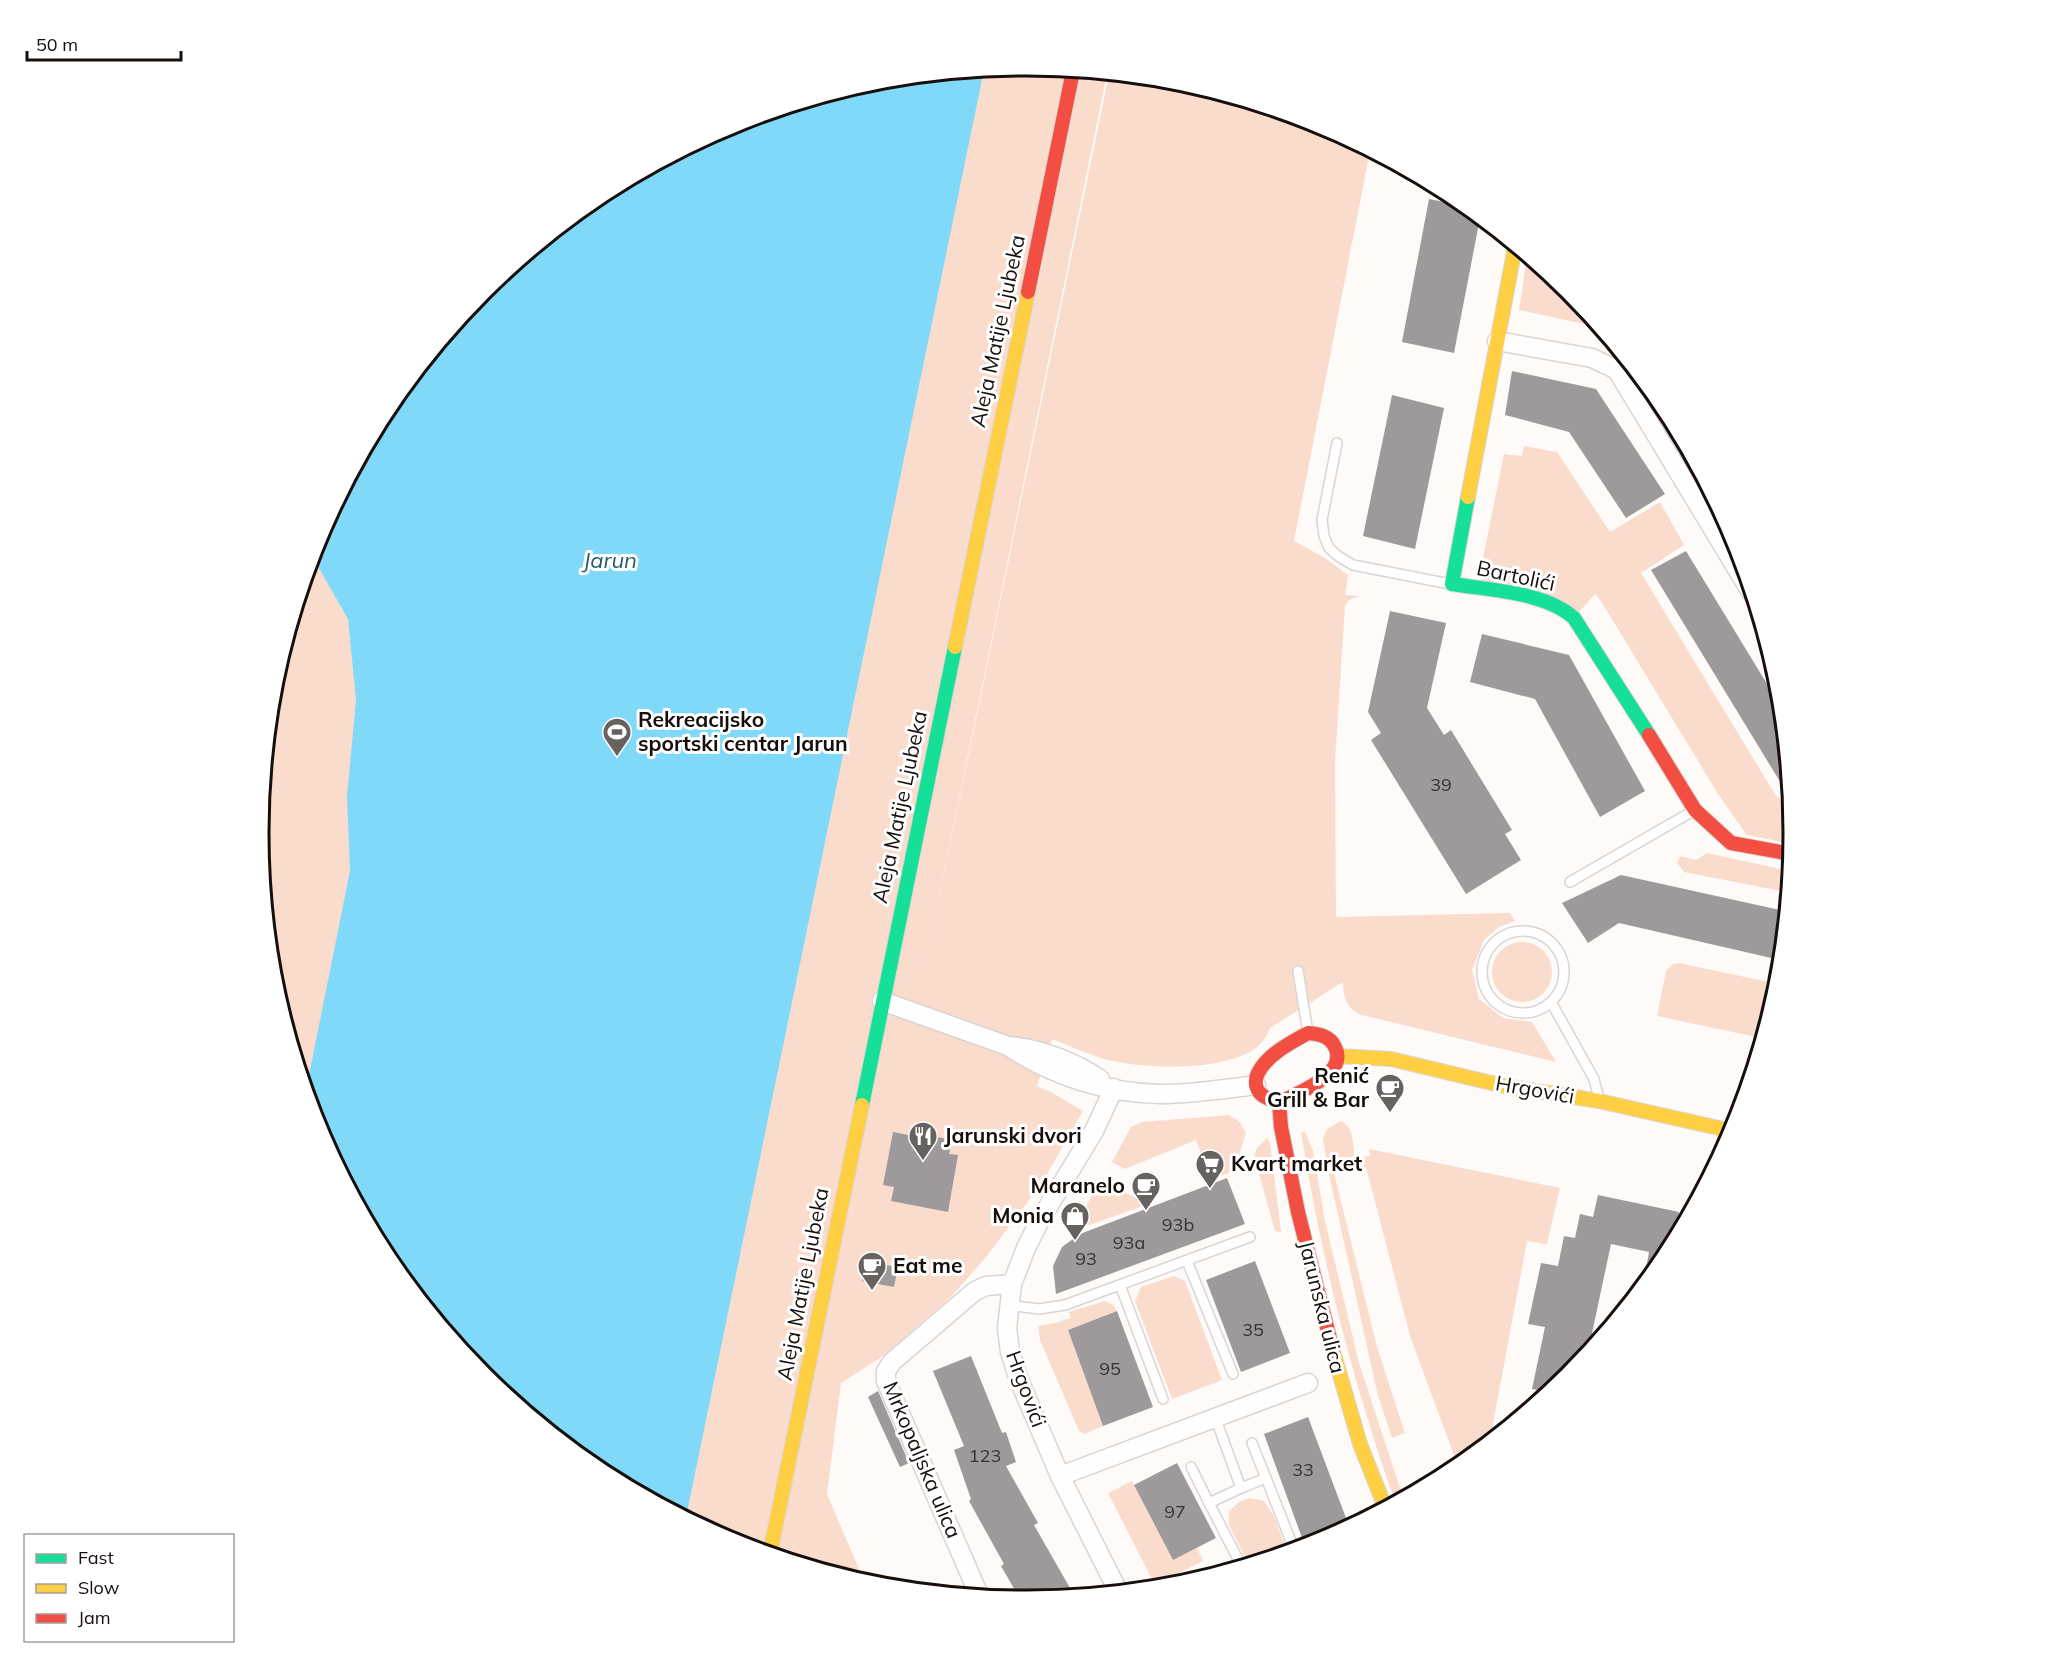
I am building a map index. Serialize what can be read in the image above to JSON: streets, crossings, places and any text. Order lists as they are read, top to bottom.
{
  "streets": {
    "street": [
      "Aleja Matije Ljubeka",
      "Bartolići",
      "Hrgovići",
      "Jarunska ulica",
      "Mrkopaljska ulica"
    ]
  },
  "crossings": [
    ["Hrgovići", "Jarunska ulica"],
    ["Hrgovići", "Mrkopaljska ulica"]
  ],
  "water": ["Jarun"],
  "places": {
    "sports": ["Rekreacijsko sportski centar Jarun"],
    "cafe": ["Renić Grill & Bar", "Maranelo", "Eat me"],
    "restaurant": ["Jarunski dvori"],
    "supermarket": ["Kvart market"],
    "shop": ["Monia"]
  },
  "house_numbers": [
    "39",
    "93b",
    "93a",
    "93",
    "35",
    "95",
    "123",
    "33",
    "97"
  ],
  "legend": ["Fast", "Slow", "Jam"],
  "scale_bar": "50 m"
}
